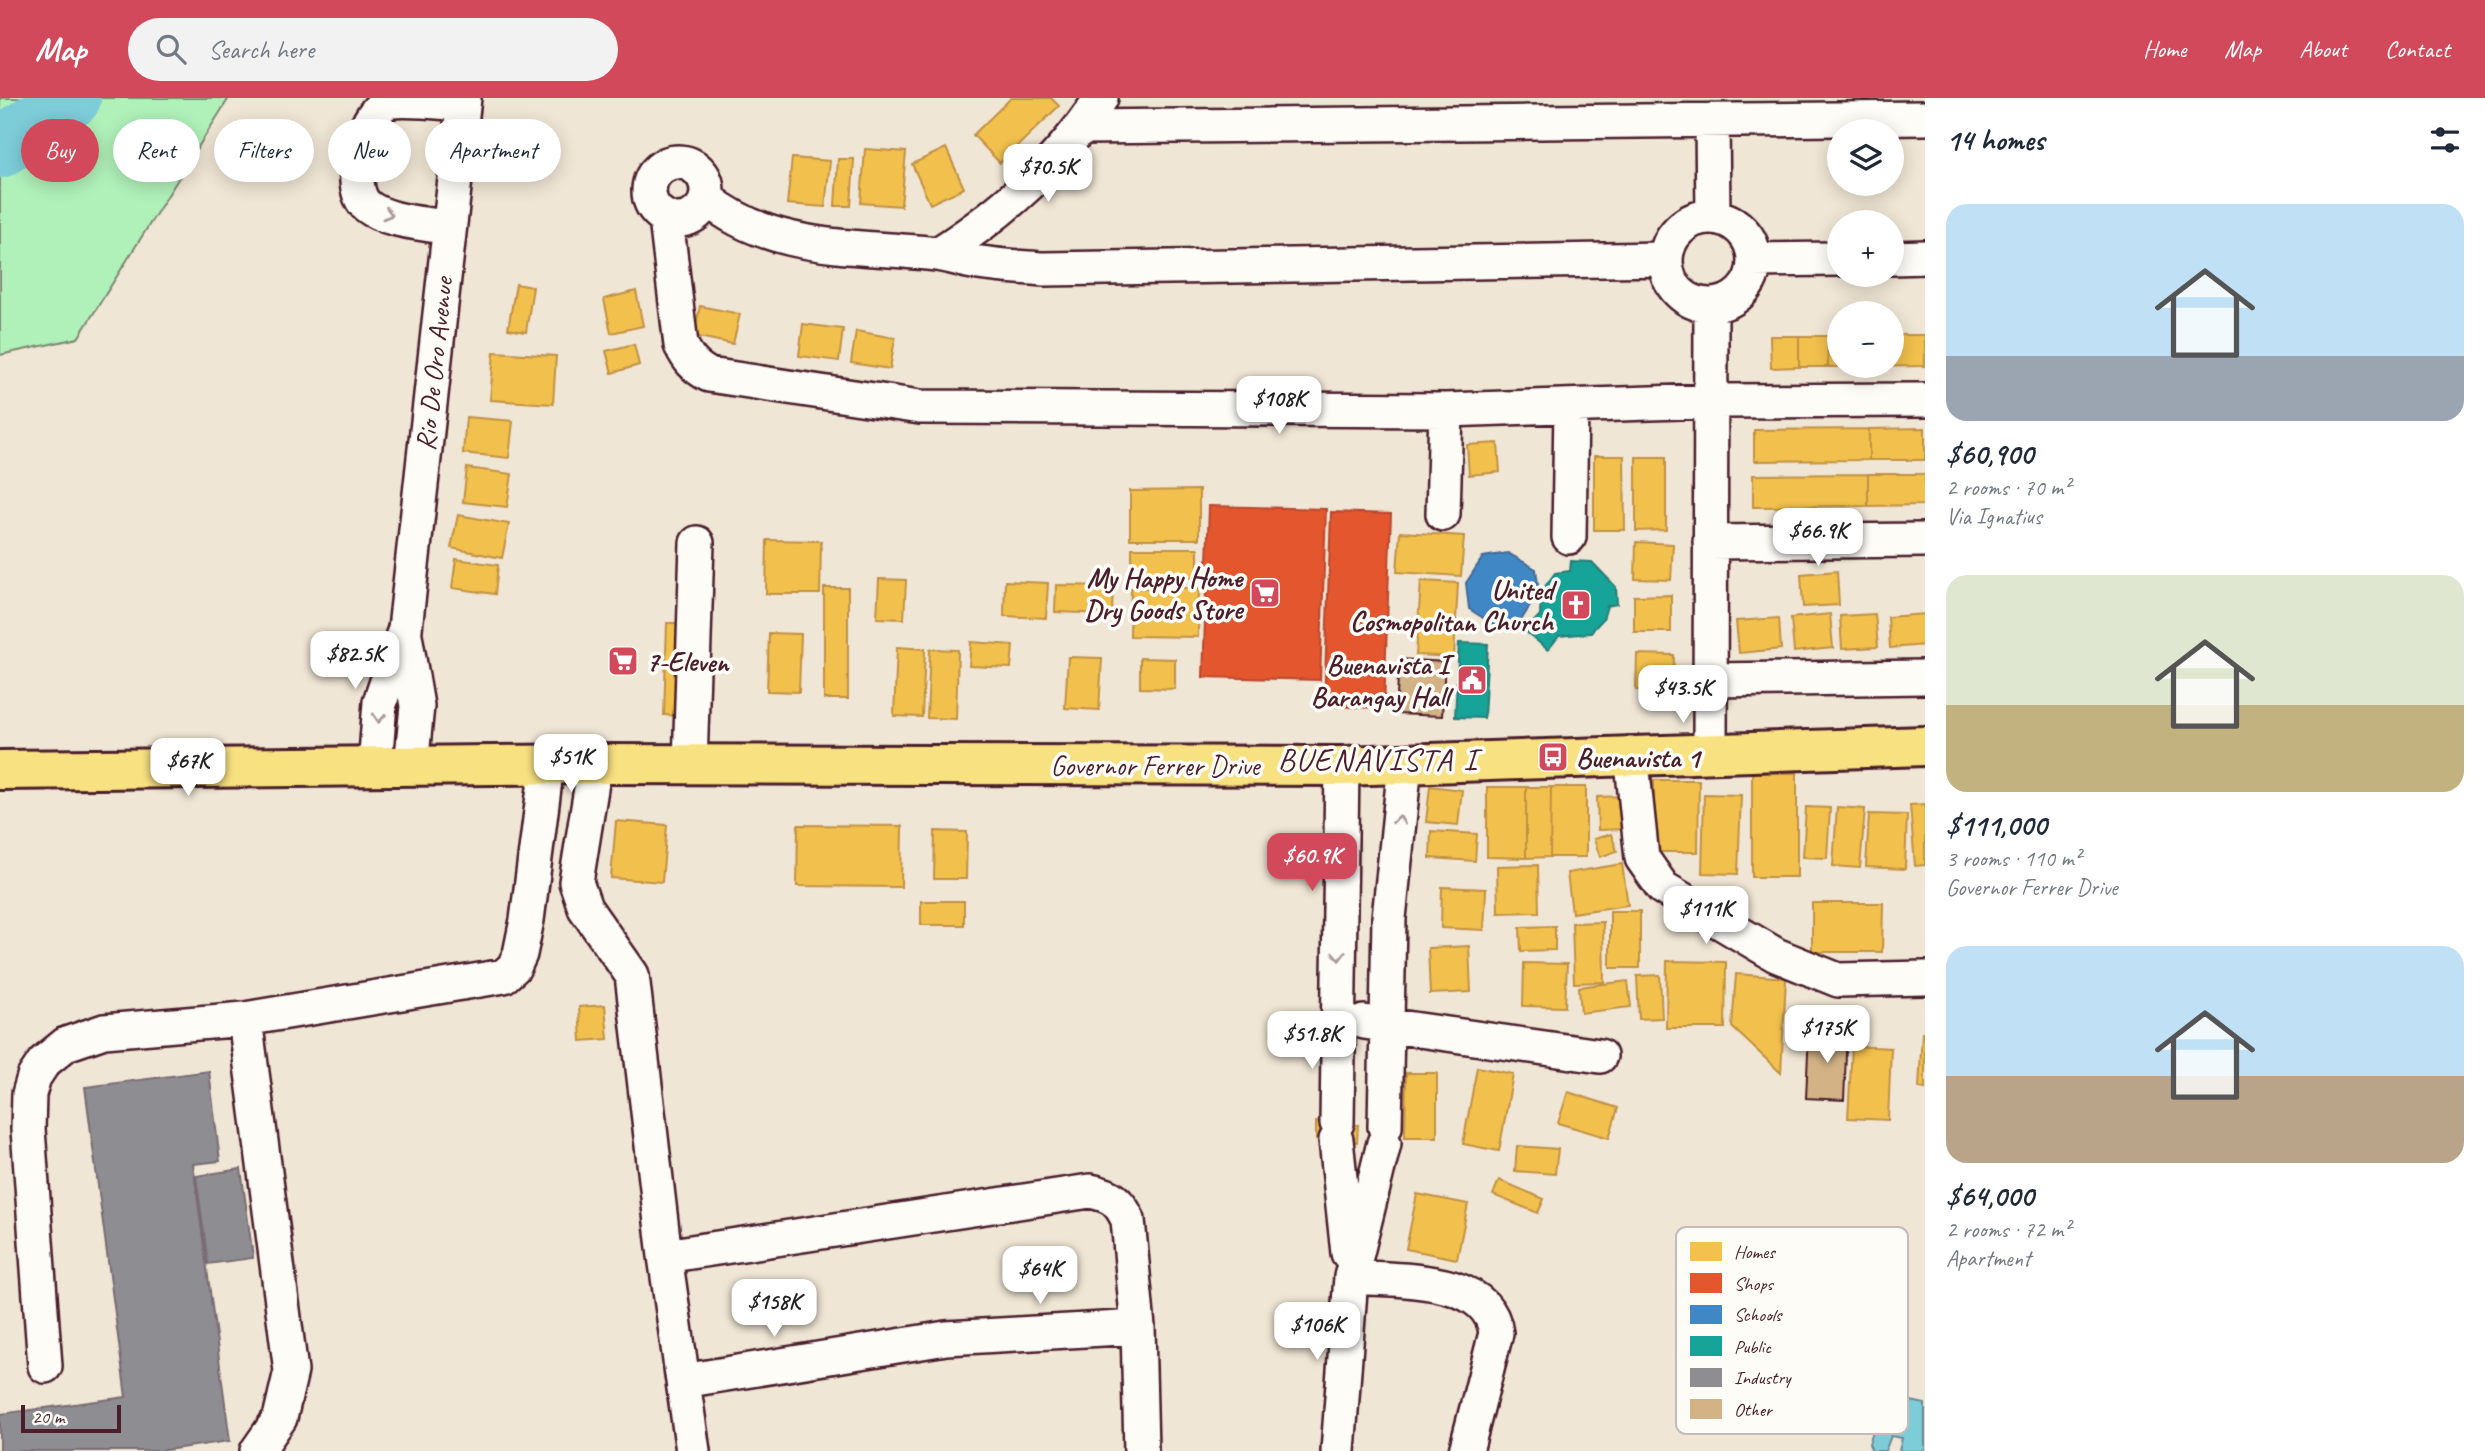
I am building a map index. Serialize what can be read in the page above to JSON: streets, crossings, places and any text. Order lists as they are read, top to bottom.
{
  "streets": {
    "main road": ["Governor Ferrer Drive"],
    "street": ["Rio De Oro Avenue"]
  },
  "districts": ["BUENAVISTA I"],
  "places": {
    "supermarket": ["My Happy Home Dry Goods Store", "7-Eleven"],
    "church": ["United Cosmopolitan Church"],
    "public building": ["Buenavista I Barangay Hall"],
    "bus stop": ["Buenavista 1"]
  },
  "legend": [
    "Homes",
    "Shops",
    "Schools",
    "Public",
    "Industry",
    "Other"
  ],
  "scale_bar": "20 m",
  "page": {
    "header": "Map",
    "search": "Search here",
    "nav": [
      "Home",
      "Map",
      "About",
      "Contact"
    ],
    "heading": "14 homes",
    "map_buttons": ["+", "−"],
    "chip": [
      "Buy",
      "Rent",
      "Filters",
      "New",
      "Apartment"
    ],
    "price": [
      "$70.5K",
      "$108K",
      "$66.9K",
      "$82.5K",
      "$43.5K",
      "$51K",
      "$67K",
      "$60.9K",
      "$111K",
      "$175K",
      "$51.8K",
      "$64K",
      "$158K",
      "$106K"
    ],
    "list": [
      {
        "name": "$60,900",
        "note": "2 rooms · 70 m² · Via Ignatius"
      },
      {
        "name": "$111,000",
        "note": "3 rooms · 110 m² · Governor Ferrer Drive"
      },
      {
        "name": "$64,000",
        "note": "2 rooms · 72 m² · Apartment"
      }
    ],
    "scale": "20 m"
  }
}
